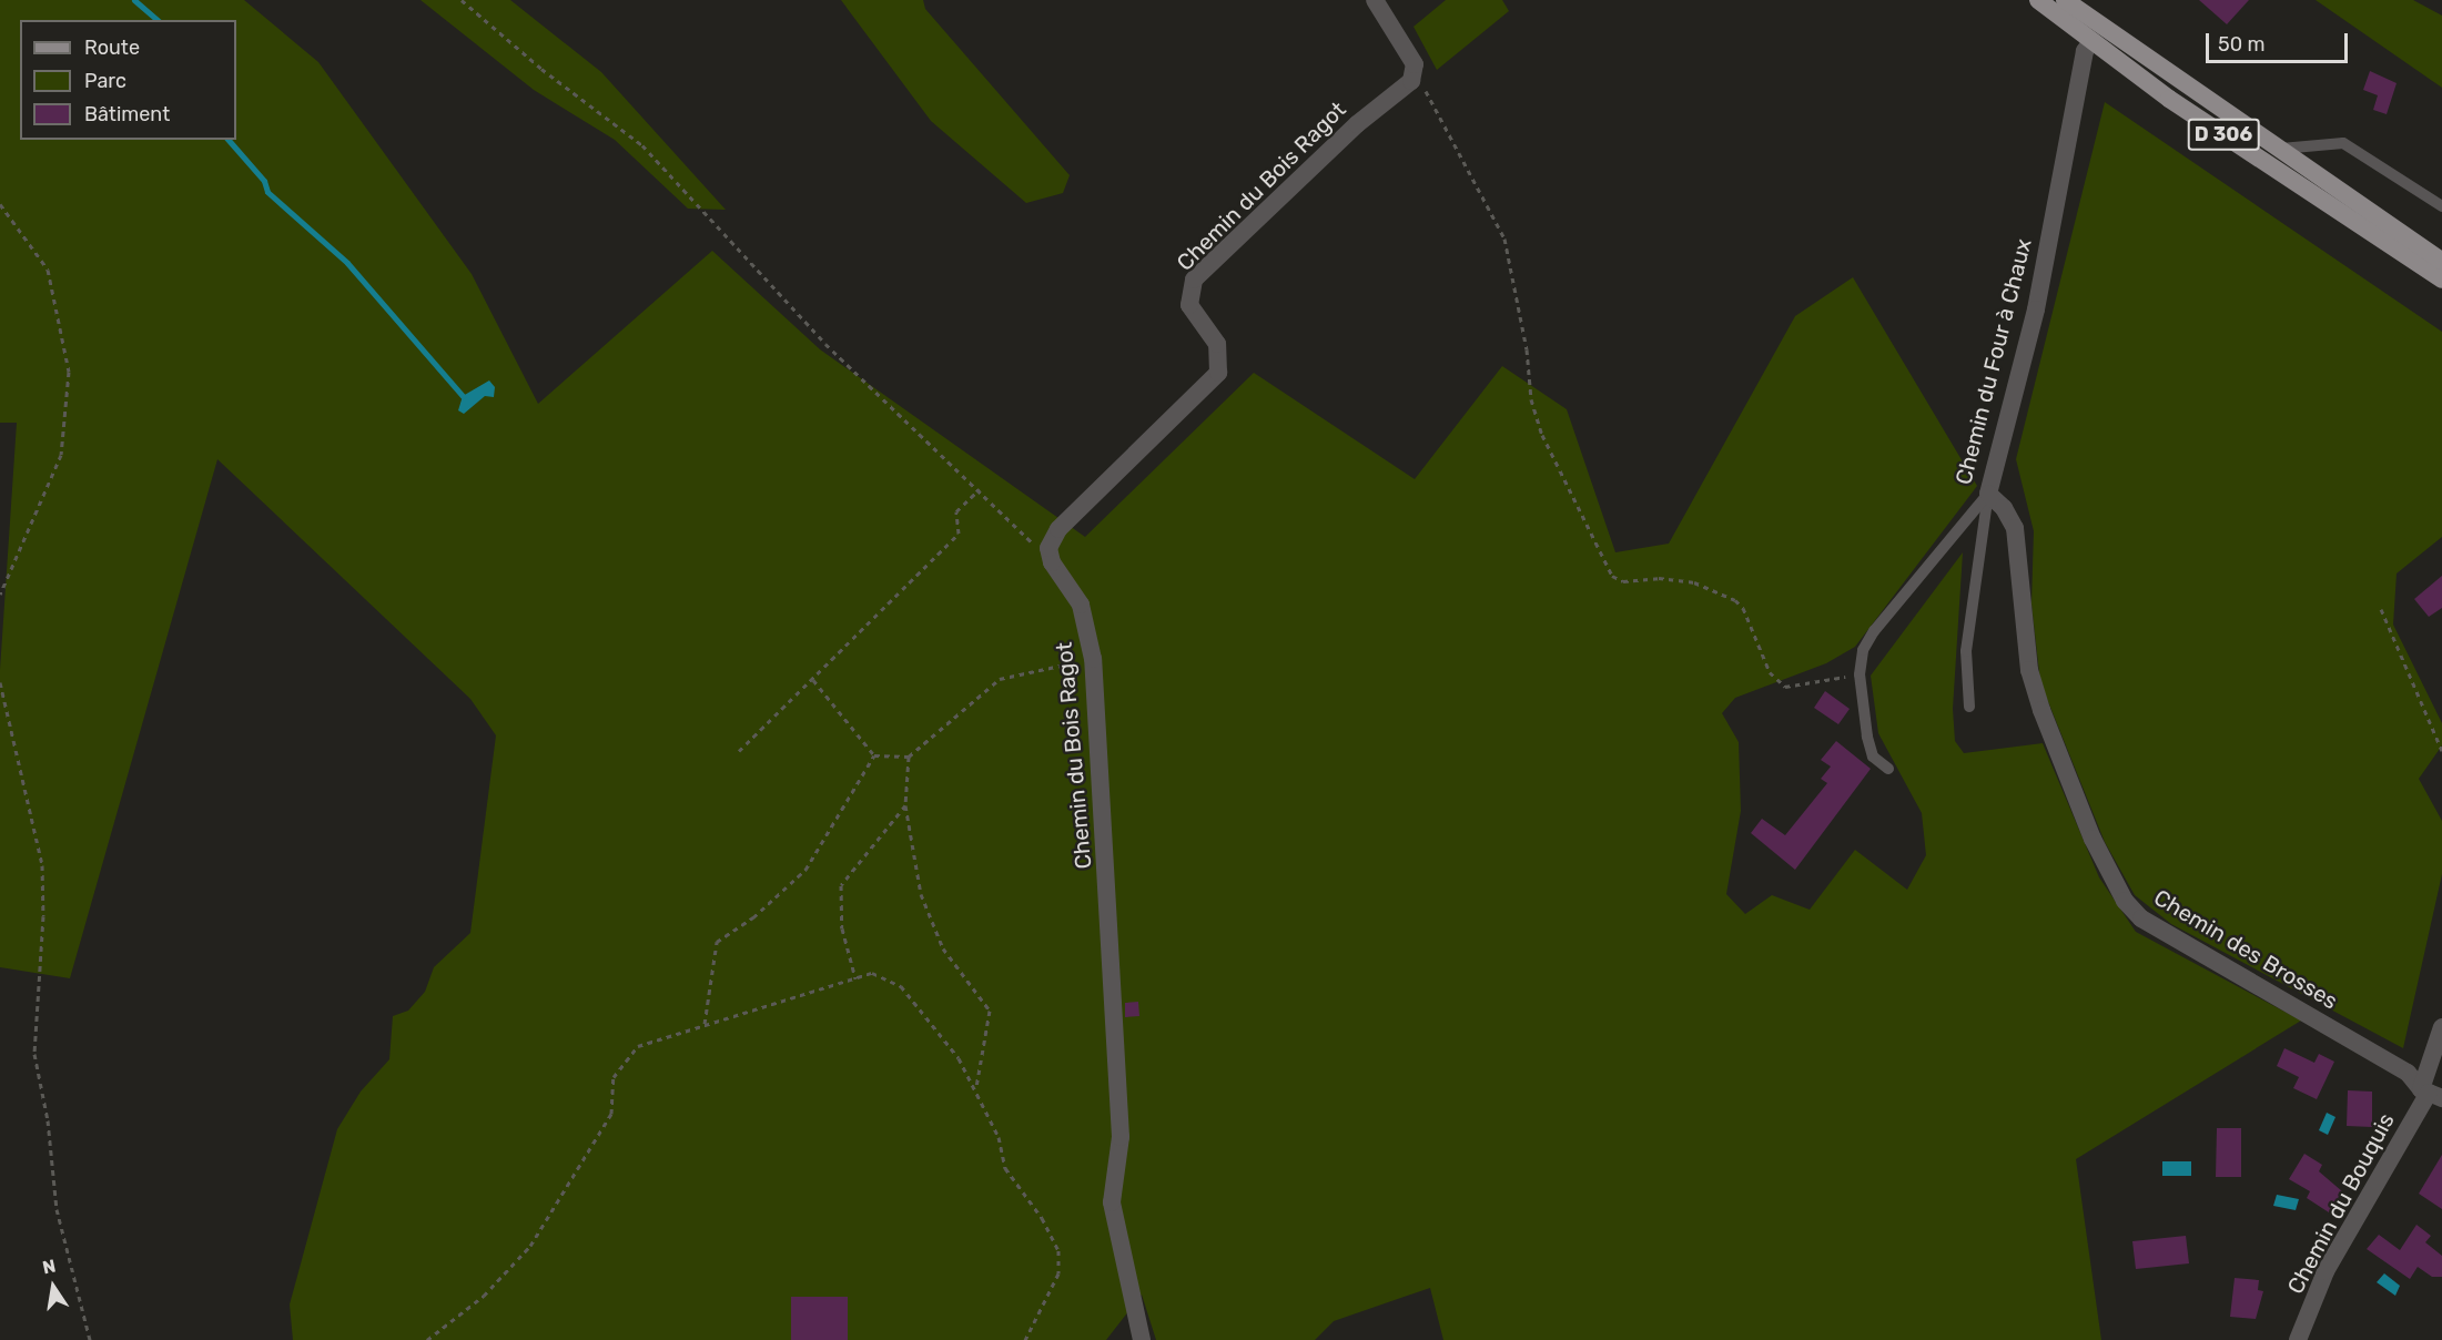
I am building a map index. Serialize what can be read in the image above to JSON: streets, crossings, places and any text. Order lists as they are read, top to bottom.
{
  "streets": {
    "main road": ["D 306"],
    "street": [
      "Chemin du Bois Ragot",
      "Chemin du Four à Chaux",
      "Chemin des Brosses",
      "Chemin du Bouquis"
    ]
  },
  "crossings": [
    ["D 306", "Chemin du Four à Chaux"],
    ["Chemin du Four à Chaux", "Chemin des Brosses"],
    ["Chemin des Brosses", "Chemin du Bouquis"]
  ],
  "legend": ["Route", "Parc", "Bâtiment"],
  "scale_bar": "50 m",
  "north": "top"
}
